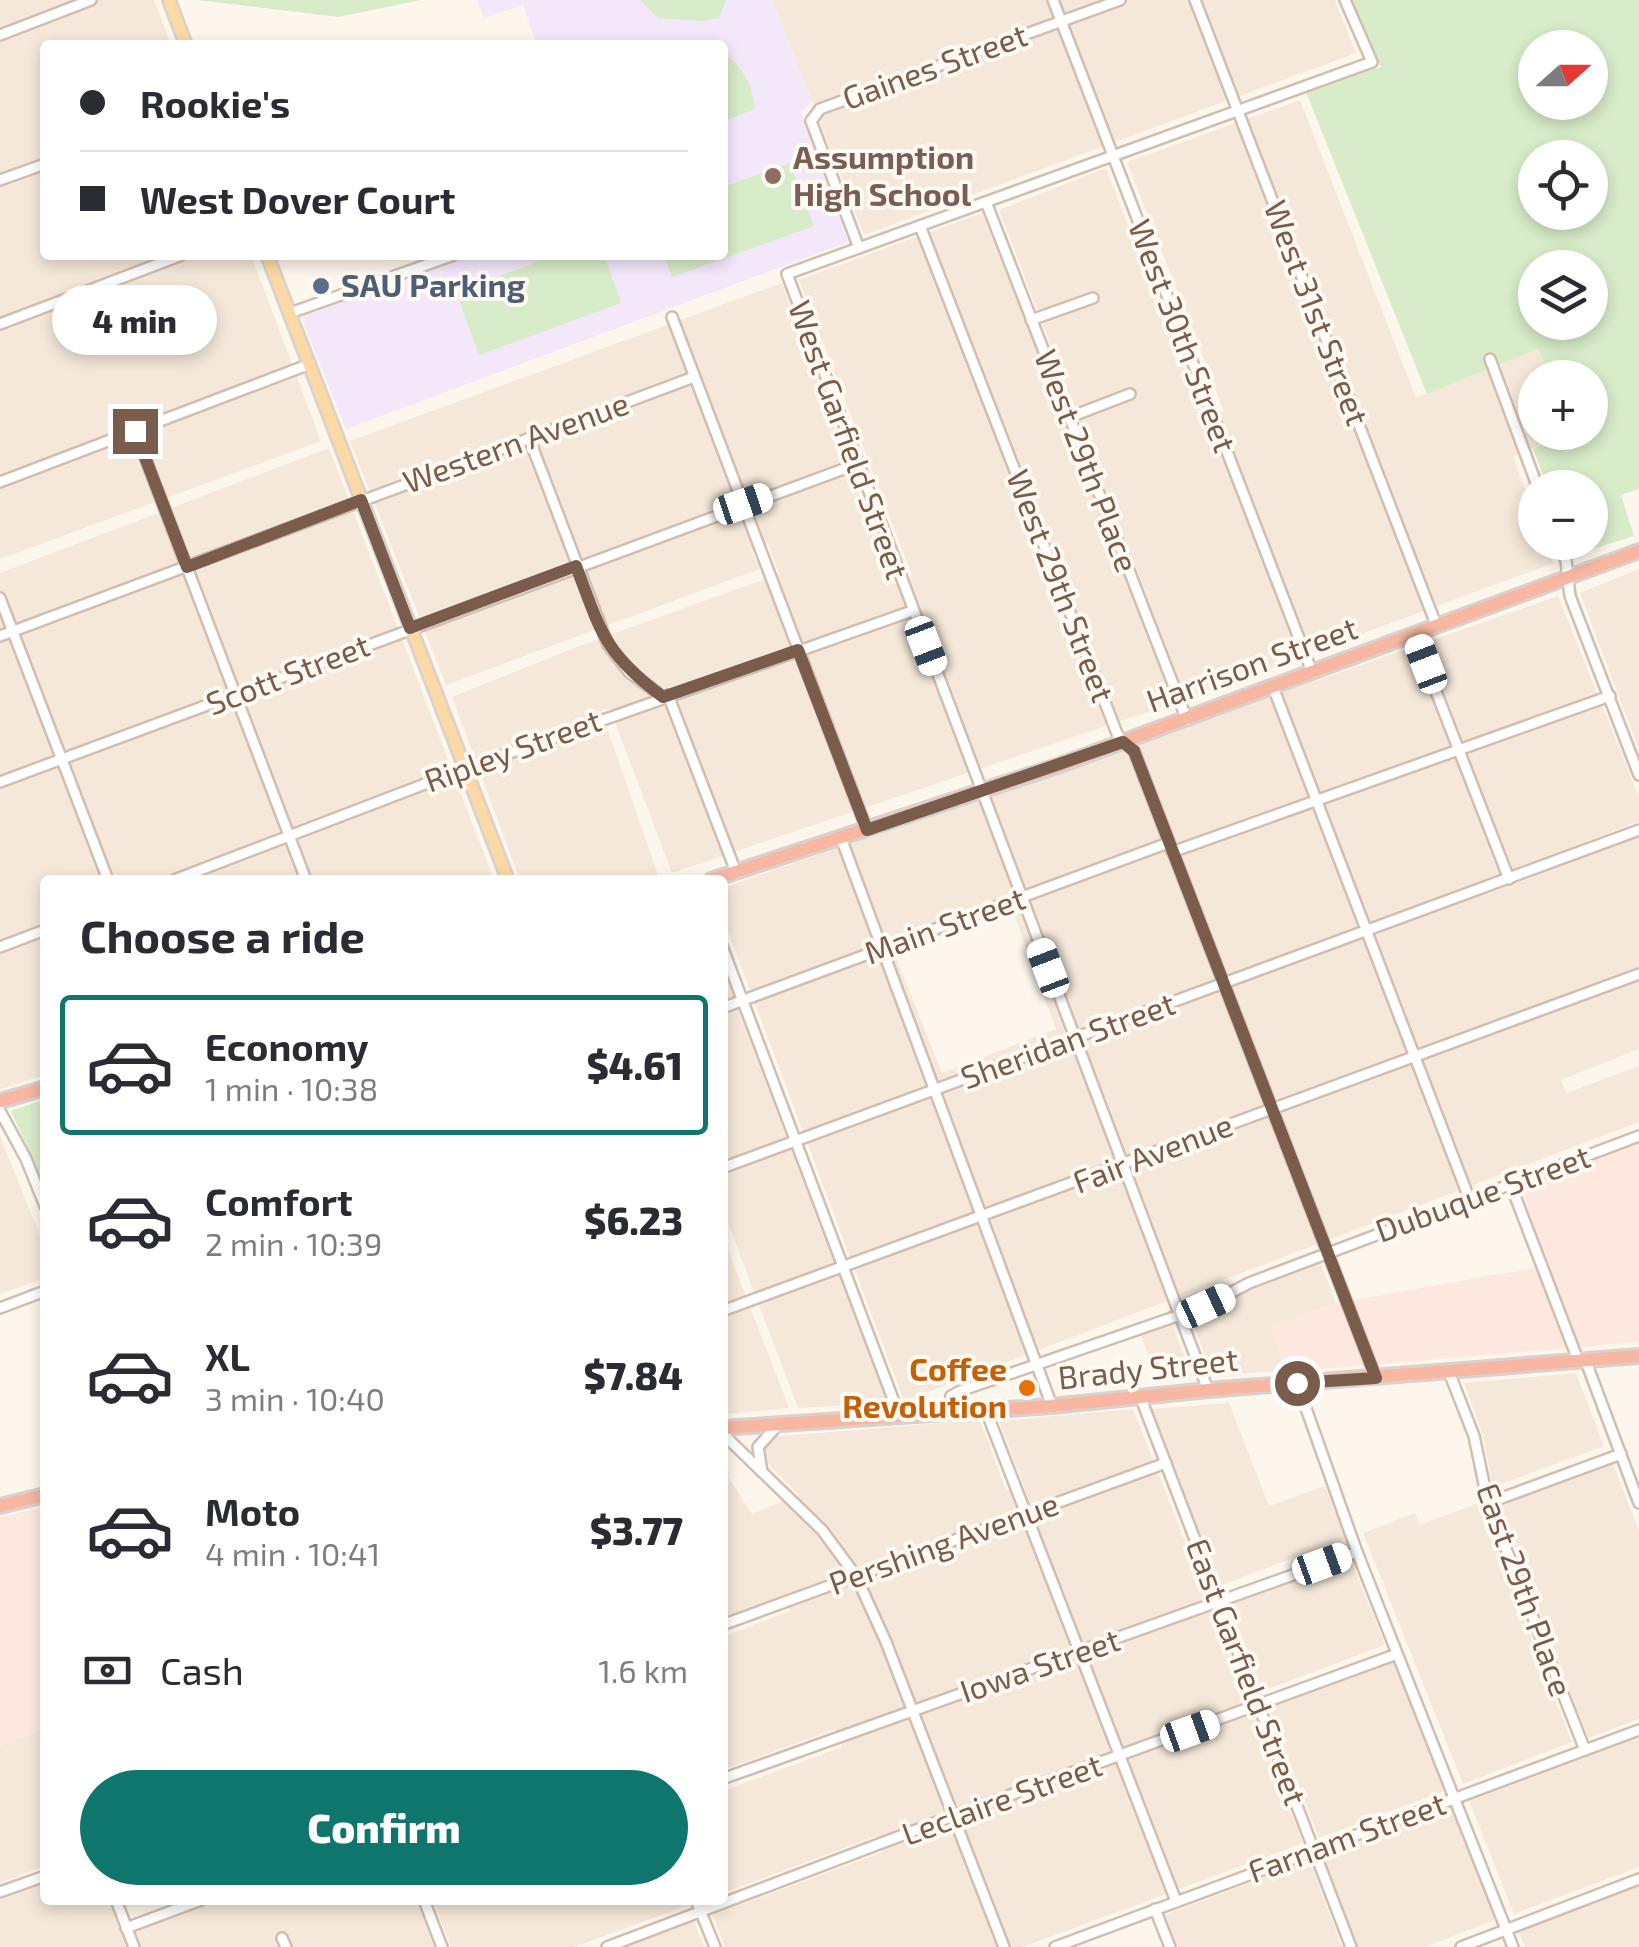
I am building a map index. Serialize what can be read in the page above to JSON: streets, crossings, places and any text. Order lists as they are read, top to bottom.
{
  "streets": {
    "highway": ["Harrison Street", "Brady Street"],
    "street": [
      "Gaines Street",
      "West 31st Street",
      "West 30th Street",
      "West Garfield Street",
      "Western Avenue",
      "West 29th Place",
      "West 29th Street",
      "Scott Street",
      "Ripley Street",
      "Main Street",
      "Sheridan Street",
      "Fair Avenue",
      "Dubuque Street",
      "Pershing Avenue",
      "East 29th Place",
      "Iowa Street",
      "East Garfield Street",
      "Leclaire Street",
      "Farnam Street"
    ]
  },
  "crossings": [
    ["Gaines Street", "West 30th Street"],
    ["Gaines Street", "West Garfield Street"],
    ["West 31st Street", "Harrison Street"],
    ["West 30th Street", "Harrison Street"],
    ["West Garfield Street", "Harrison Street"],
    ["West Garfield Street", "Scott Street"],
    ["West Garfield Street", "Ripley Street"],
    ["West Garfield Street", "Main Street"],
    ["West Garfield Street", "Sheridan Street"],
    ["West Garfield Street", "Fair Avenue"],
    ["West 29th Place", "Harrison Street"],
    ["West 29th Street", "Harrison Street"],
    ["West 29th Street", "Main Street"],
    ["West 29th Street", "Sheridan Street"],
    ["West 29th Street", "Fair Avenue"],
    ["West 29th Street", "Dubuque Street"],
    ["West 29th Street", "Brady Street"],
    ["Dubuque Street", "Brady Street"],
    ["Brady Street", "East 29th Place"],
    ["Brady Street", "East Garfield Street"],
    ["Pershing Avenue", "East Garfield Street"],
    ["East 29th Place", "Farnam Street"],
    ["Iowa Street", "East Garfield Street"],
    ["East Garfield Street", "Leclaire Street"],
    ["East Garfield Street", "Farnam Street"]
  ],
  "places": ["Assumption High School", "SAU Parking", "Coffee Revolution"],
  "north": "right",
  "page": {
    "map_buttons": ["+", "−"],
    "banner": ["Rookie's", "West Dover Court"],
    "bubble": "4 min",
    "heading": "Choose a ride",
    "list": [
      {
        "name": "Economy",
        "note": "1 min · 10:38",
        "value": "$4.61"
      },
      {
        "name": "Comfort",
        "note": "2 min · 10:39",
        "value": "$6.23"
      },
      {
        "name": "XL",
        "note": "3 min · 10:40",
        "value": "$7.84"
      },
      {
        "name": "Moto",
        "note": "4 min · 10:41",
        "value": "$3.77"
      }
    ],
    "pay": ["Cash", "1.6 km"],
    "buttons": "Confirm"
  }
}
